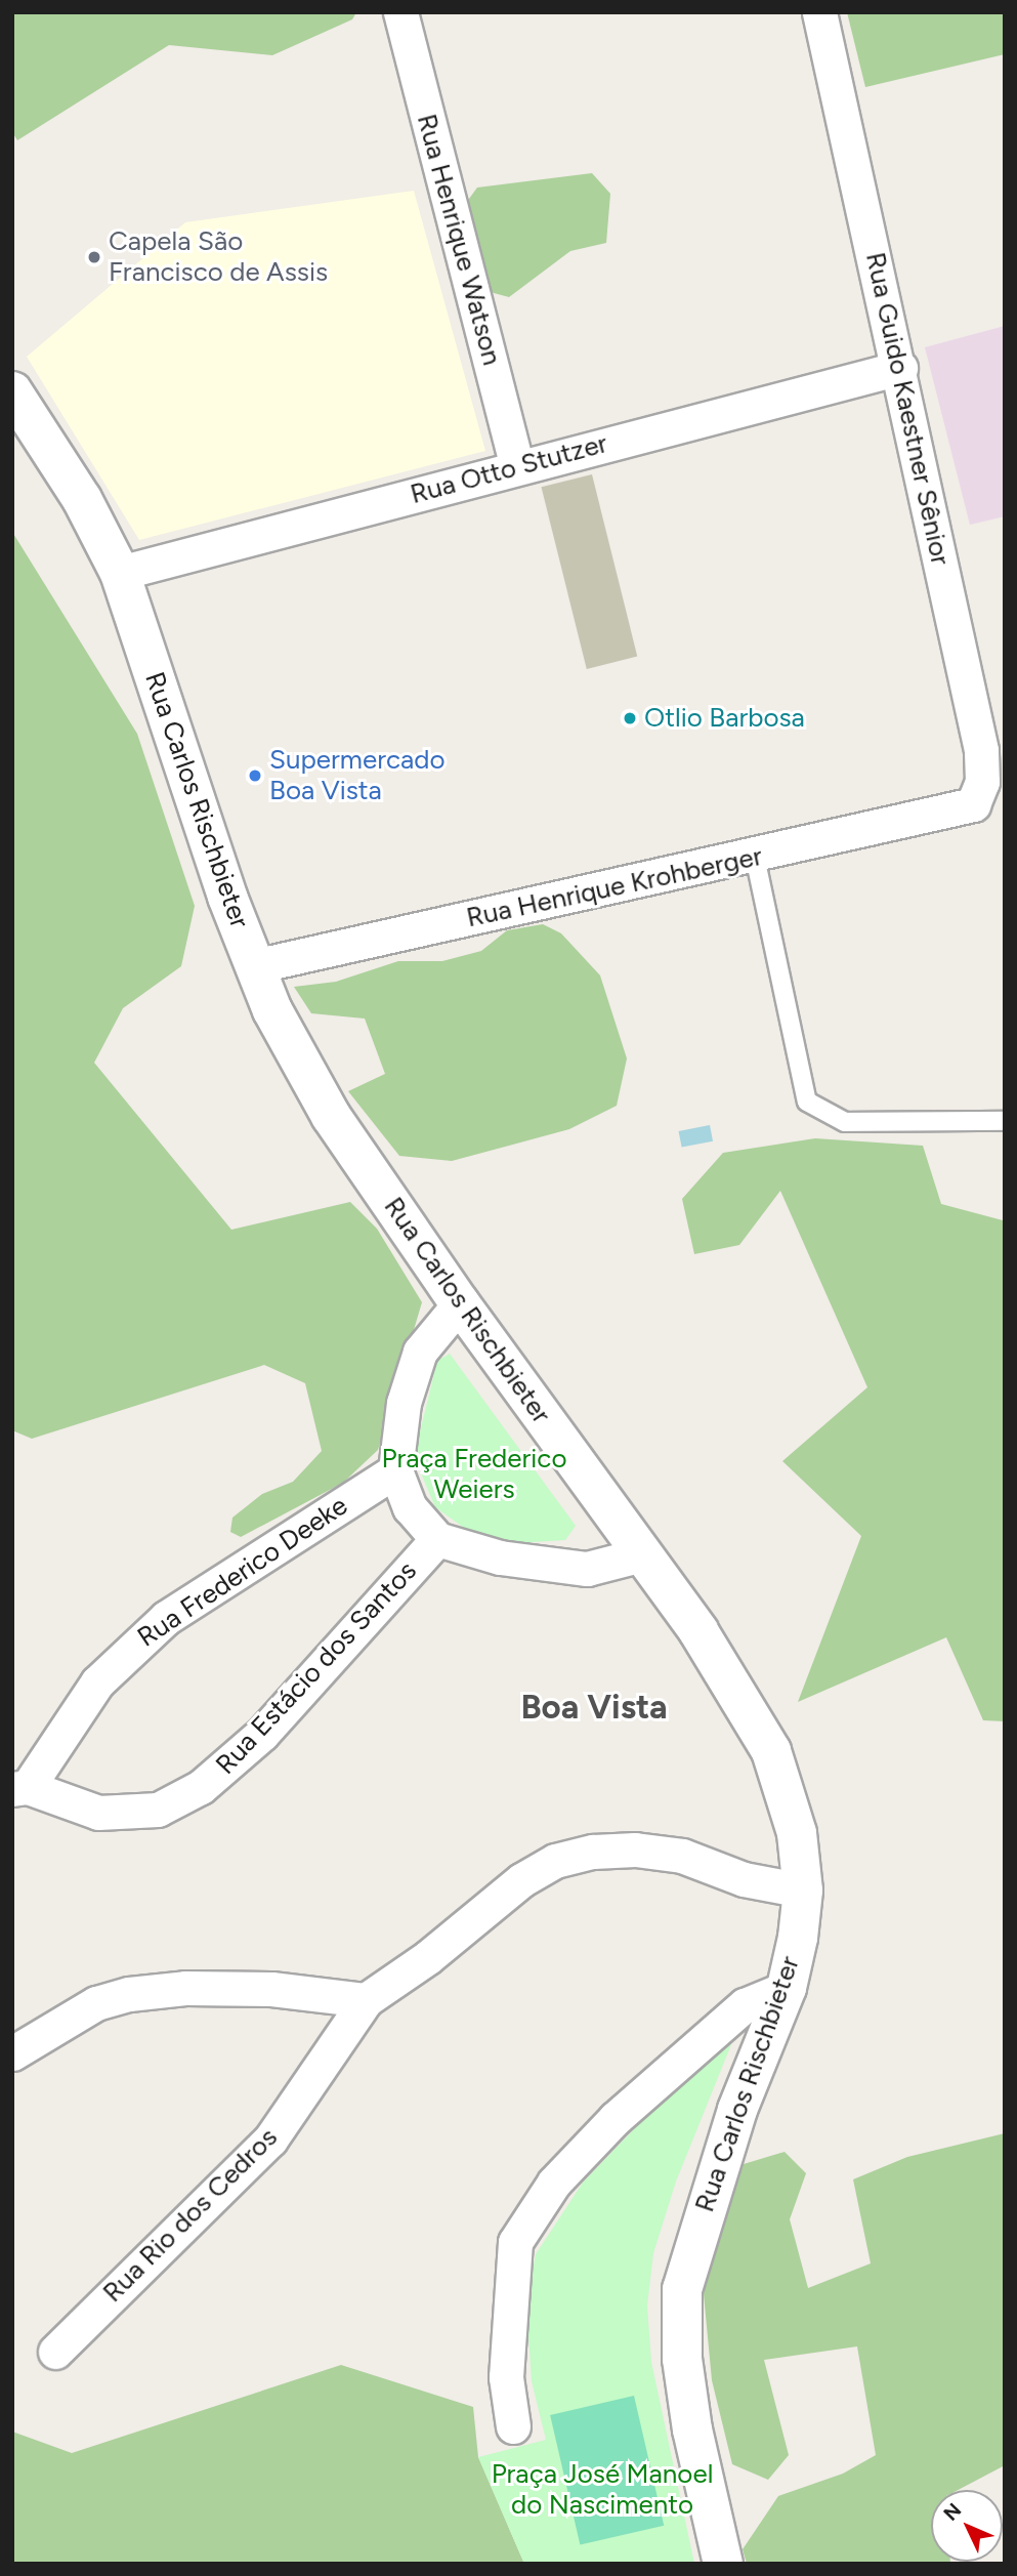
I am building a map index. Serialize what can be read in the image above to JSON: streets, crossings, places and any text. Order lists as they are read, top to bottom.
{
  "streets": {
    "street": [
      "Rua Henrique Watson",
      "Rua Guido Kaestner Sênior",
      "Rua Otto Stutzer",
      "Rua Carlos Rischbieter",
      "Rua Henrique Krohberger",
      "Rua Frederico Deeke",
      "Rua Estácio dos Santos",
      "Rua Rio dos Cedros"
    ]
  },
  "crossings": [
    ["Rua Henrique Watson", "Rua Otto Stutzer"],
    ["Rua Guido Kaestner Sênior", "Rua Otto Stutzer"],
    ["Rua Guido Kaestner Sênior", "Rua Henrique Krohberger"],
    ["Rua Otto Stutzer", "Rua Carlos Rischbieter"],
    ["Rua Carlos Rischbieter", "Rua Henrique Krohberger"],
    ["Rua Frederico Deeke", "Rua Estácio dos Santos"]
  ],
  "districts": ["Boa Vista"],
  "parks": ["Praça Frederico Weiers", "Praça José Manoel do Nascimento"],
  "places": ["Capela São Francisco de Assis", "Otlio Barbosa", "Supermercado Boa Vista"],
  "north": "top left"
}
